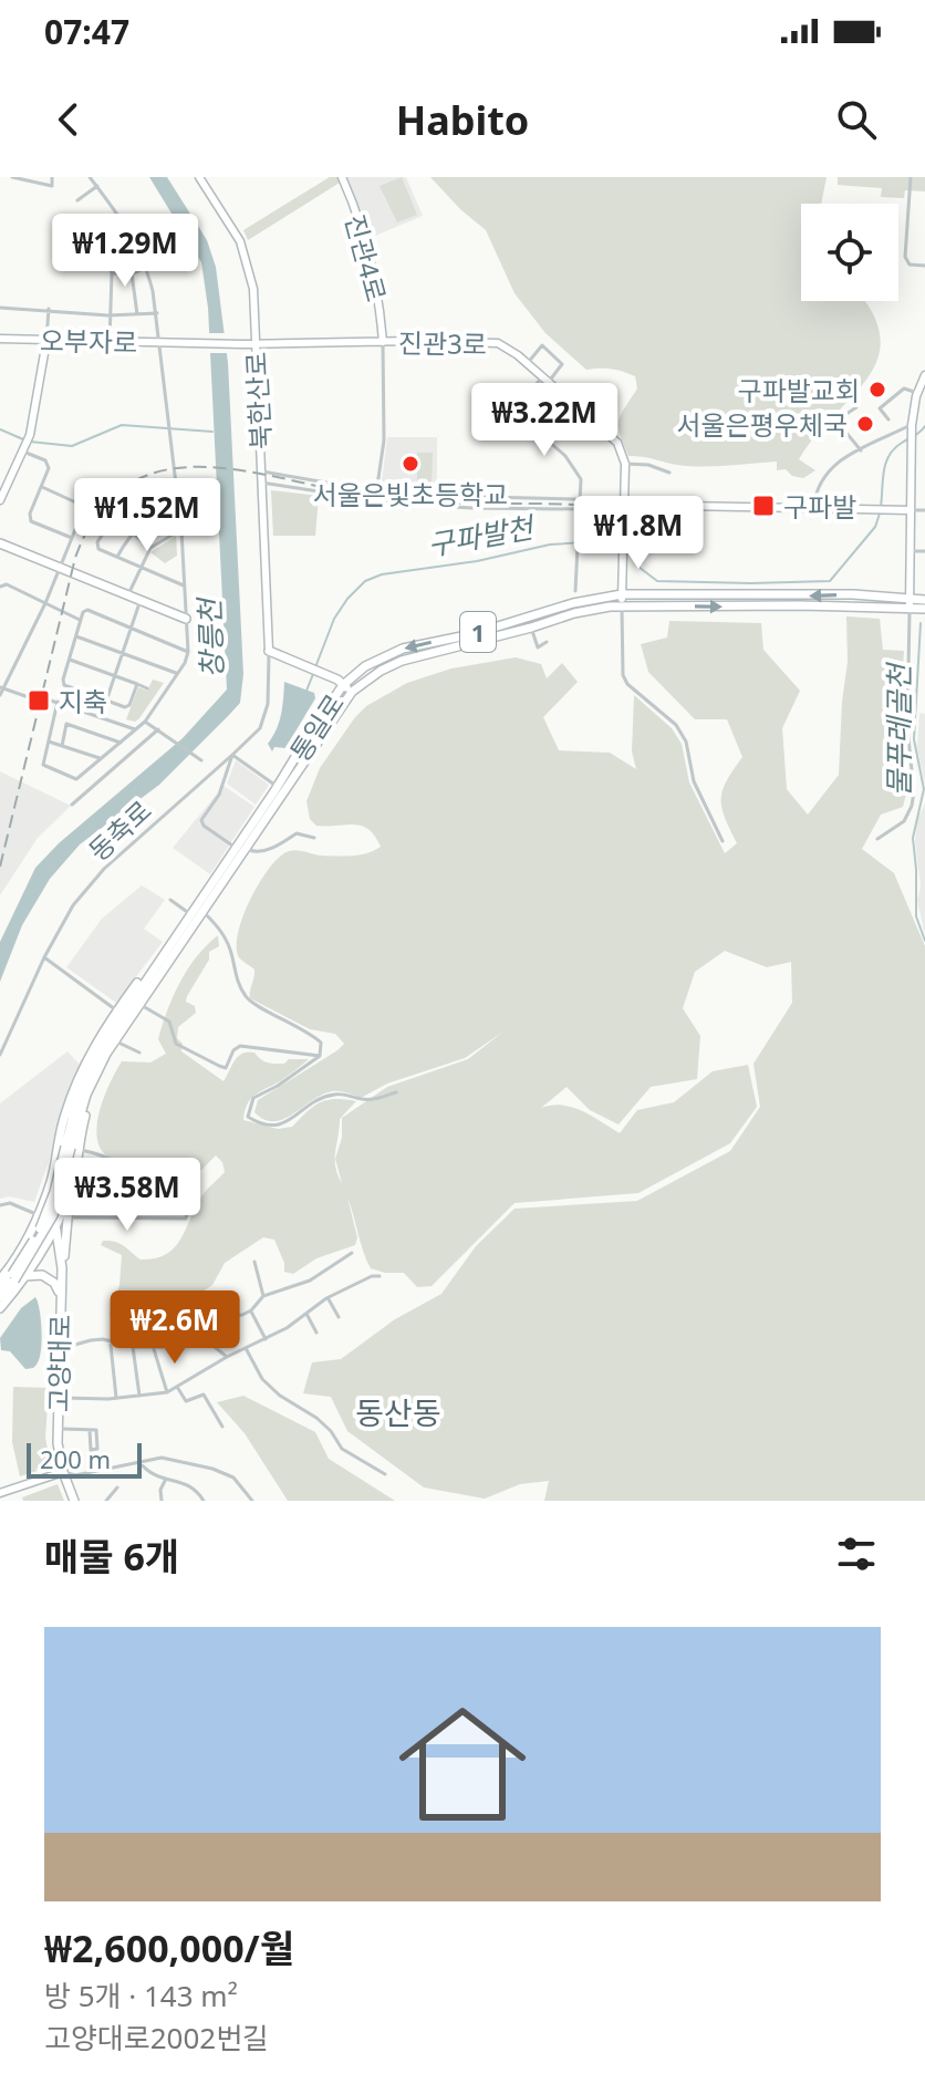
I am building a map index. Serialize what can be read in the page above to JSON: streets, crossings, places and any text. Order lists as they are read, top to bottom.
{
  "streets": {
    "main road": ["1", "통일로", "고양대로"],
    "street": [
      "진관4로",
      "오부자로",
      "진관3로",
      "북한산로",
      "동축로"
    ]
  },
  "crossings": [
    ["진관4로", "진관3로"],
    ["오부자로", "진관3로"],
    ["오부자로", "북한산로"],
    ["진관3로", "북한산로"],
    ["북한산로", "동축로"]
  ],
  "districts": ["동산동"],
  "water": ["구파발천", "창릉천", "물푸레골천"],
  "places": {
    "other": ["구파발교회", "서울은평우체국", "서울은빛초등학교"],
    "transit": ["구파발", "지축"]
  },
  "scale_bar": "200 m",
  "page": {
    "status": "07:47",
    "header": "Habito",
    "price": [
      "₩1.29M",
      "₩3.22M",
      "₩1.52M",
      "₩1.8M",
      "₩3.58M",
      "₩2.6M"
    ],
    "scale": "200 m",
    "heading": "매물 6개",
    "list": [
      {
        "name": "₩2,600,000/월",
        "note": "방 5개 · 143 m² · 고양대로2002번길"
      }
    ]
  }
}
